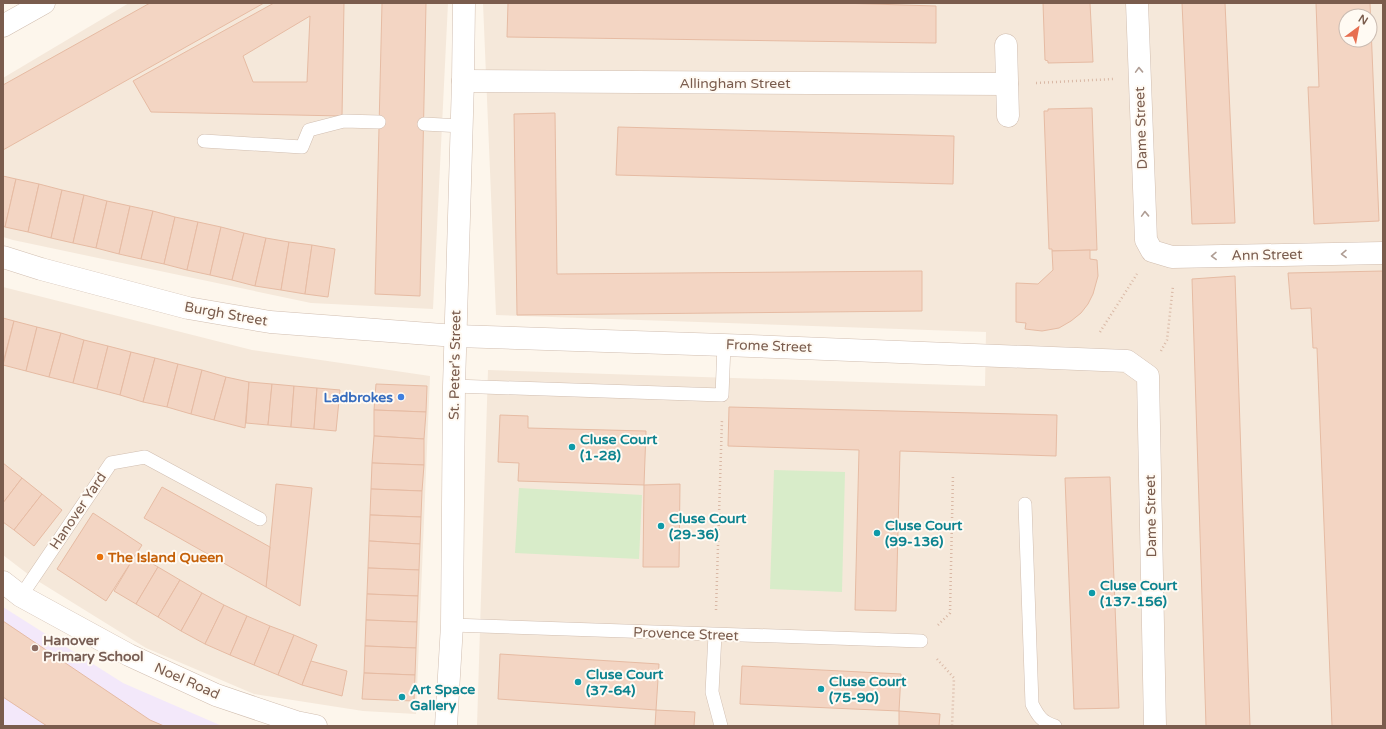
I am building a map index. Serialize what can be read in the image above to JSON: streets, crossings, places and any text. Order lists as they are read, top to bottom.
{
  "streets": {
    "street": [
      "Allingham Street",
      "Dame Street",
      "Ann Street",
      "Burgh Street",
      "Frome Street",
      "St. Peter's Street",
      "Noel Road"
    ],
    "lane": ["Hanover Yard", "Provence Street"]
  },
  "crossings": [
    ["Allingham Street", "St. Peter's Street"],
    ["Dame Street", "Ann Street"],
    ["Dame Street", "Frome Street"],
    ["Burgh Street", "Frome Street"],
    ["Burgh Street", "St. Peter's Street"],
    ["Frome Street", "St. Peter's Street"],
    ["St. Peter's Street", "Provence Street"],
    ["Hanover Yard", "Noel Road"]
  ],
  "one_way": ["Dame Street", "Ann Street"],
  "places": [
    "Ladbrokes",
    "Cluse Court (1-28)",
    "Cluse Court (29-36)",
    "Cluse Court (99-136)",
    "The Island Queen",
    "Cluse Court (137-156)",
    "Hanover Primary School",
    "Cluse Court (37-64)",
    "Cluse Court (75-90)",
    "Art Space Gallery"
  ],
  "north": "top right"
}
